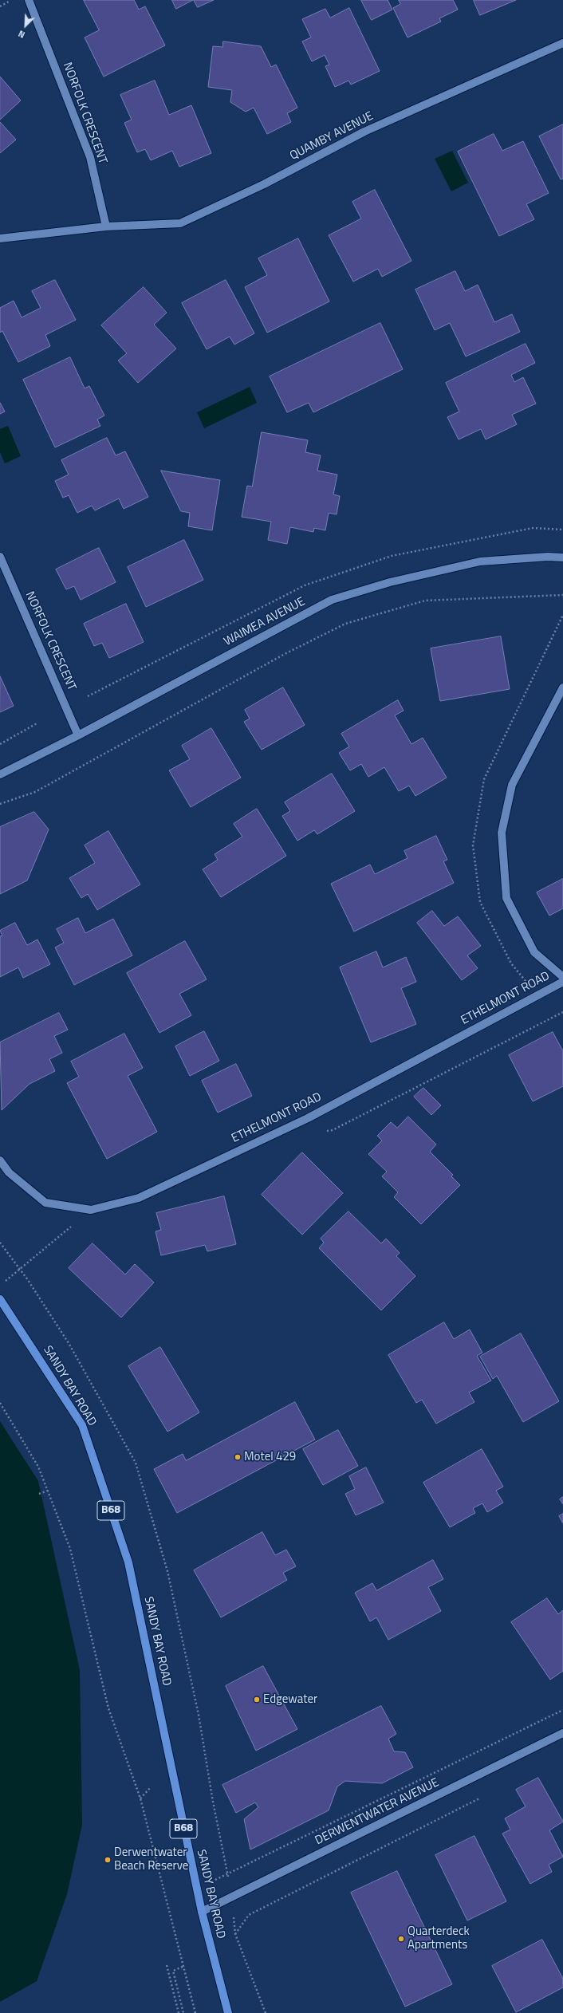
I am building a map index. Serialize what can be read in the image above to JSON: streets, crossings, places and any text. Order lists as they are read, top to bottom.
{
  "streets": {
    "main road": ["SANDY BAY ROAD", "B68"],
    "street": [
      "NORFOLK CRESCENT",
      "QUAMBY AVENUE",
      "WAIMEA AVENUE",
      "ETHELMONT ROAD",
      "DERWENTWATER AVENUE"
    ]
  },
  "crossings": [
    ["NORFOLK CRESCENT", "QUAMBY AVENUE"],
    ["NORFOLK CRESCENT", "WAIMEA AVENUE"],
    ["SANDY BAY ROAD", "DERWENTWATER AVENUE"]
  ],
  "places": [
    "Motel 429",
    "Edgewater",
    "Derwentwater Beach Reserve",
    "Quarterdeck Apartments"
  ],
  "north": "bottom left"
}
